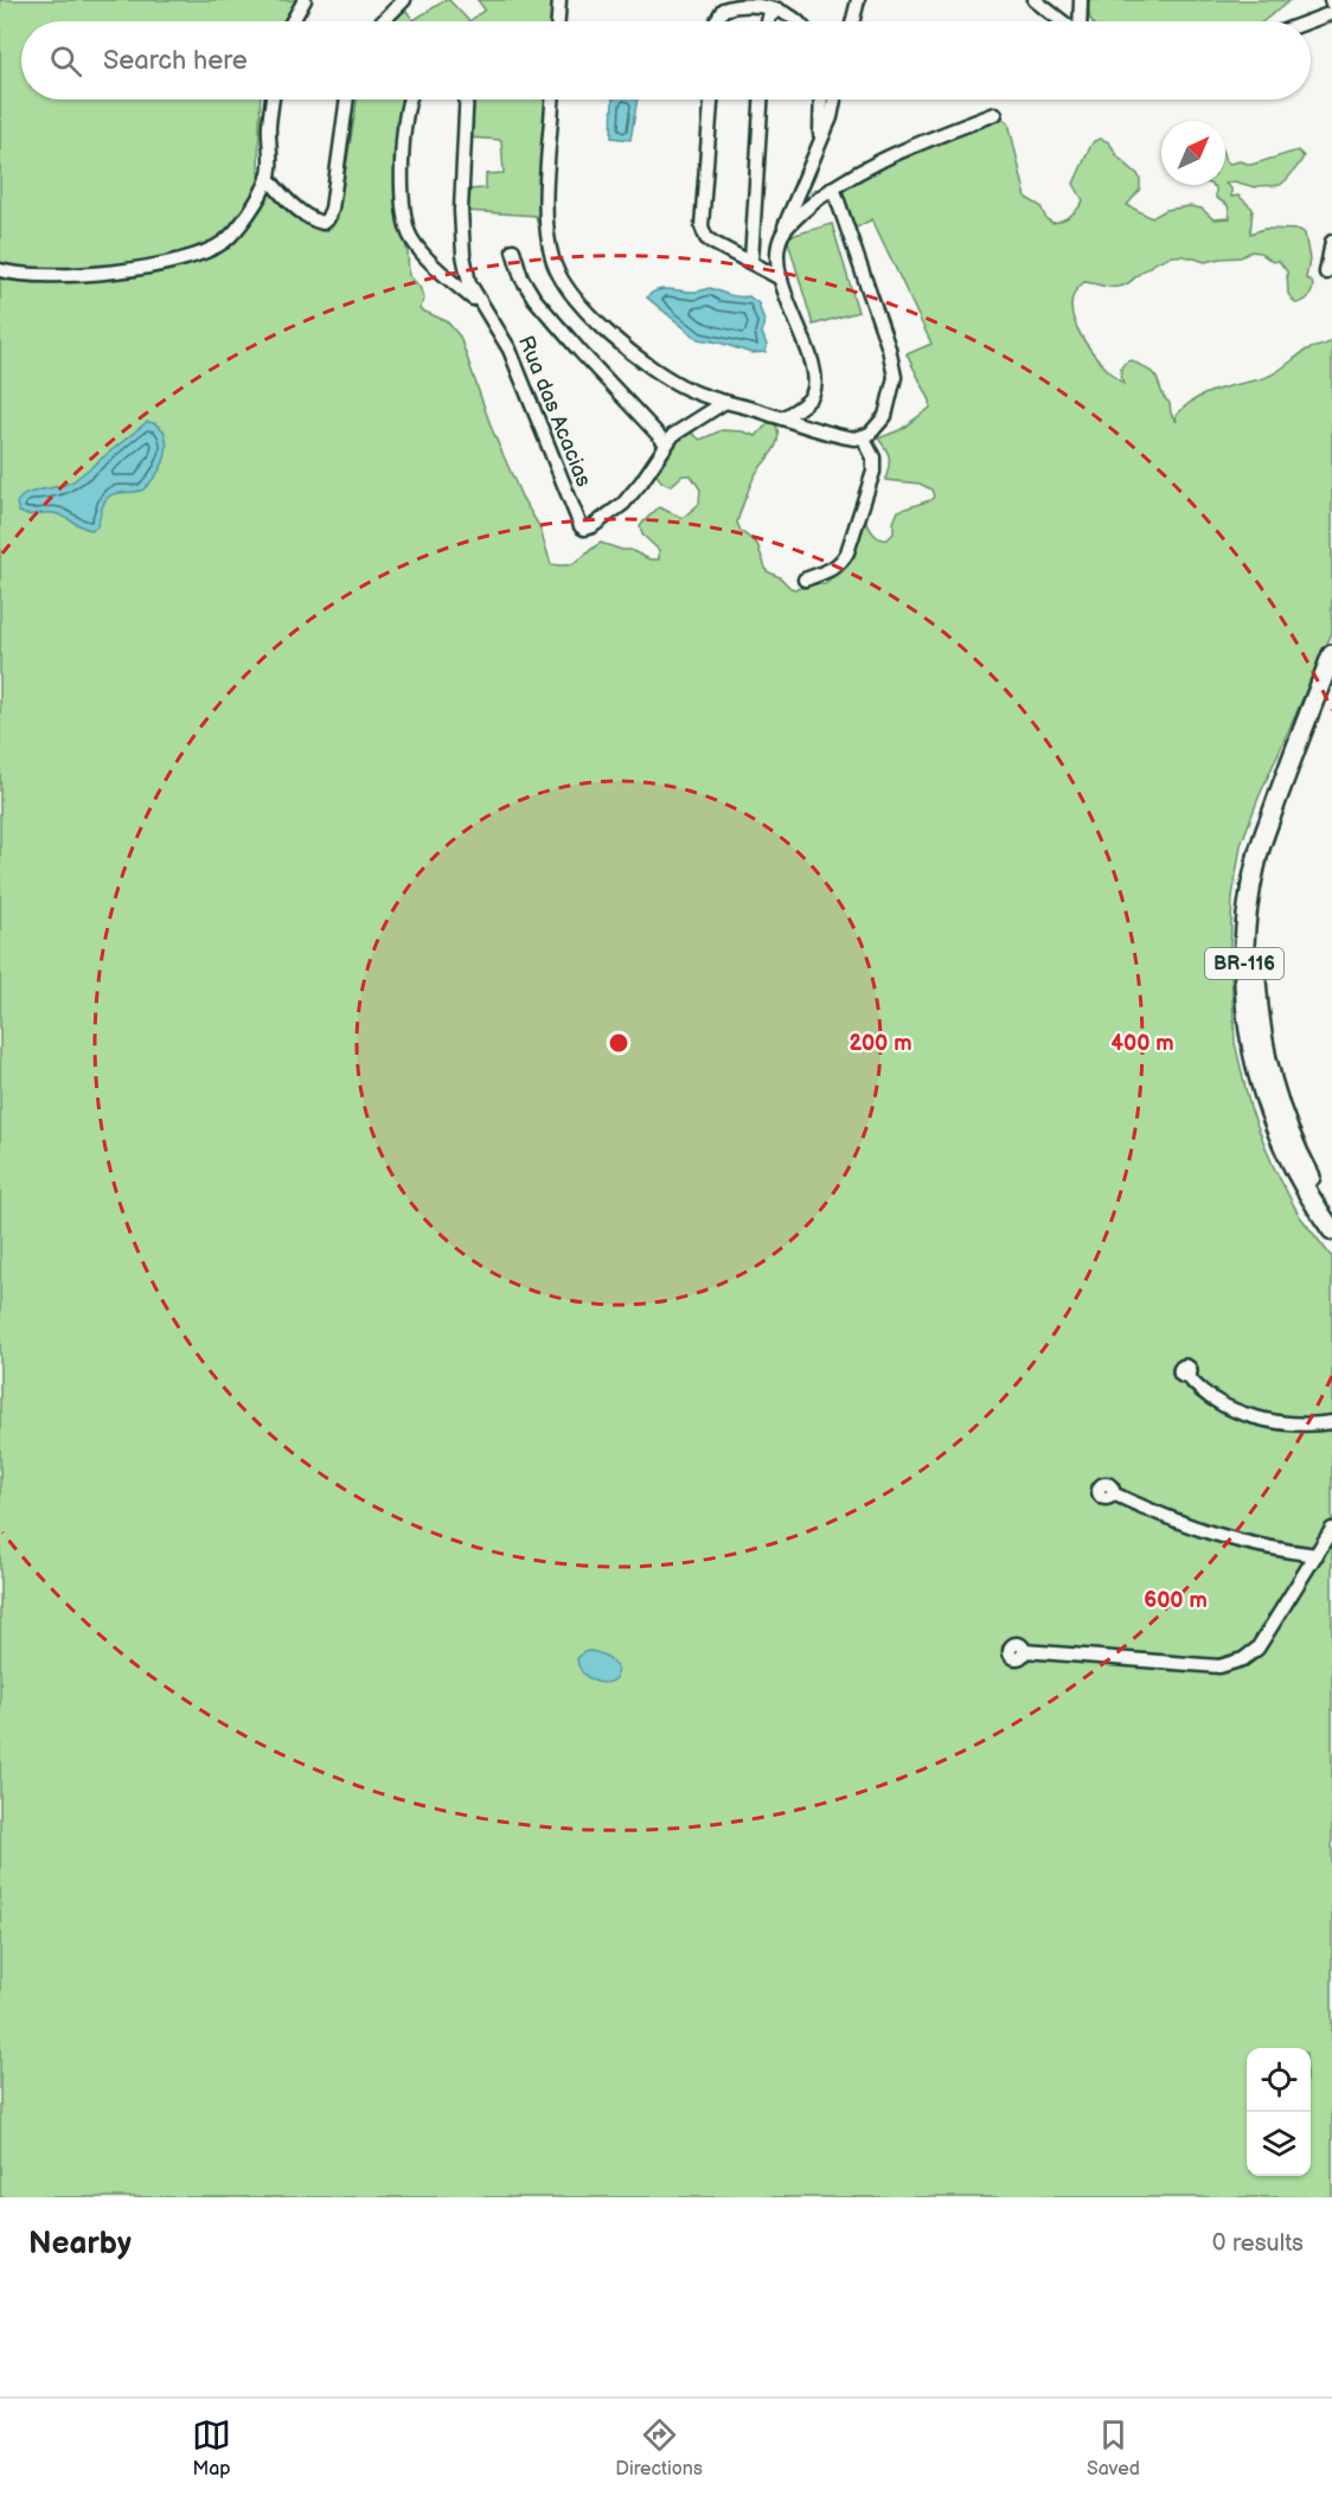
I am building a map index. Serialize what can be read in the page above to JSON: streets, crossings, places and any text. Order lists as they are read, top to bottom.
{
  "streets": {
    "highway": ["BR-116"],
    "street": ["Rua das Acacias"]
  },
  "north": "top right",
  "page": {
    "search": "Search here",
    "heading": ["Nearby", "0 results"],
    "nav": ["Map", "Directions", "Saved"]
  },
  "rings": ["200 m", "400 m", "600 m"]
}
